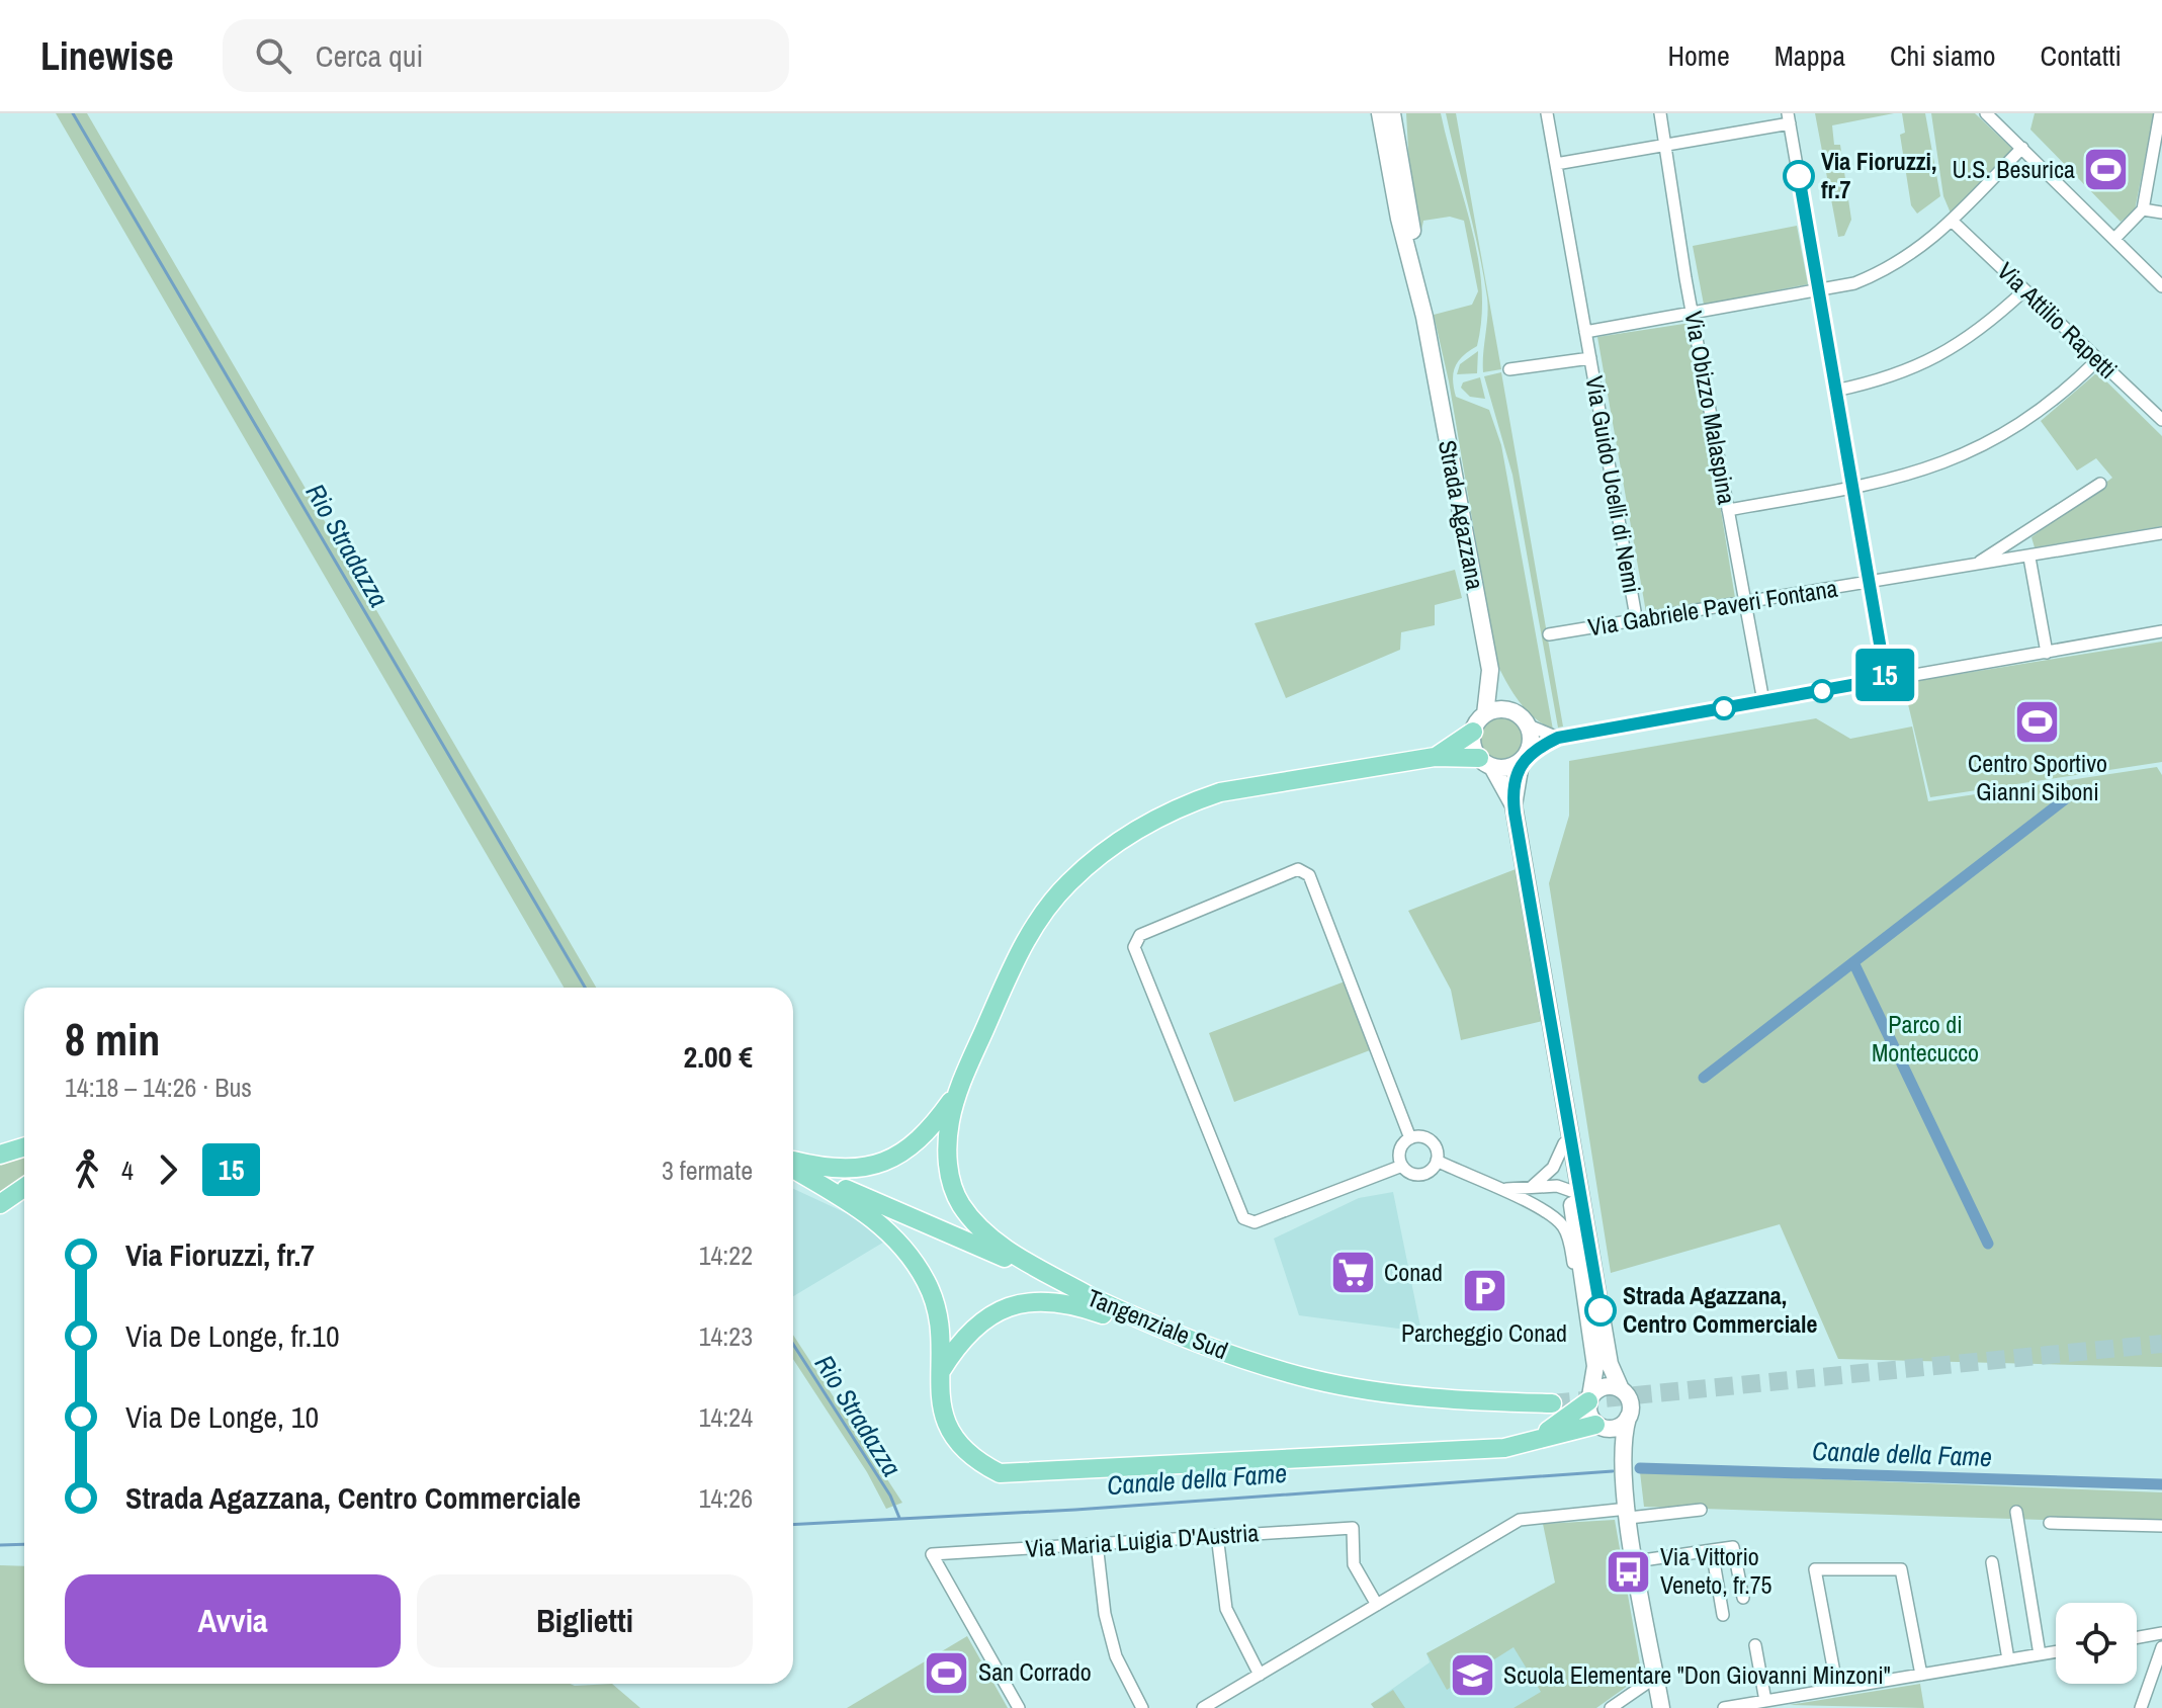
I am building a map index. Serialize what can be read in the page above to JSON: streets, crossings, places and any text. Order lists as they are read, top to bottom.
{
  "streets": {
    "main road": ["Strada Agazzana", "Tangenziale Sud"],
    "street": [
      "Via Attilio Rapetti",
      "Via Obizzo Malaspina",
      "Via Guido Ucelli di Nemi",
      "Via Gabriele Paveri Fontana",
      "Via Maria Luigia D'Austria"
    ]
  },
  "crossings": [
    ["Via Obizzo Malaspina", "Via Gabriele Paveri Fontana"]
  ],
  "water": ["Rio Stradazza", "Canale della Fame"],
  "parks": ["Parco di Montecucco"],
  "places": {
    "sports": ["U.S. Besurica", "Centro Sportivo Gianni Siboni", "San Corrado"],
    "other": ["Via Fioruzzi, fr.7", "Strada Agazzana, Centro Commerciale"],
    "supermarket": ["Conad"],
    "parking": ["Parcheggio Conad"],
    "bus stop": ["Via Vittorio Veneto, fr.75"],
    "school or university": ["Scuola Elementare \"Don Giovanni Minzoni\""]
  },
  "lines": ["bus line 15"],
  "page": {
    "header": "Linewise",
    "search": "Cerca qui",
    "nav": [
      "Home",
      "Mappa",
      "Chi siamo",
      "Contatti"
    ],
    "on_map": "15",
    "heading": ["8 min", "14:18 – 14:26 · Bus", "2.00 €"],
    "legs": ["4", "15", "3 fermate"],
    "list": [
      {
        "name": "Via Fioruzzi, fr.7",
        "value": "14:22"
      },
      {
        "name": "Via De Longe, fr.10",
        "value": "14:23"
      },
      {
        "name": "Via De Longe, 10",
        "value": "14:24"
      },
      {
        "name": "Strada Agazzana, Centro Commerciale",
        "value": "14:26"
      }
    ],
    "buttons": ["Avvia", "Biglietti"]
  }
}
